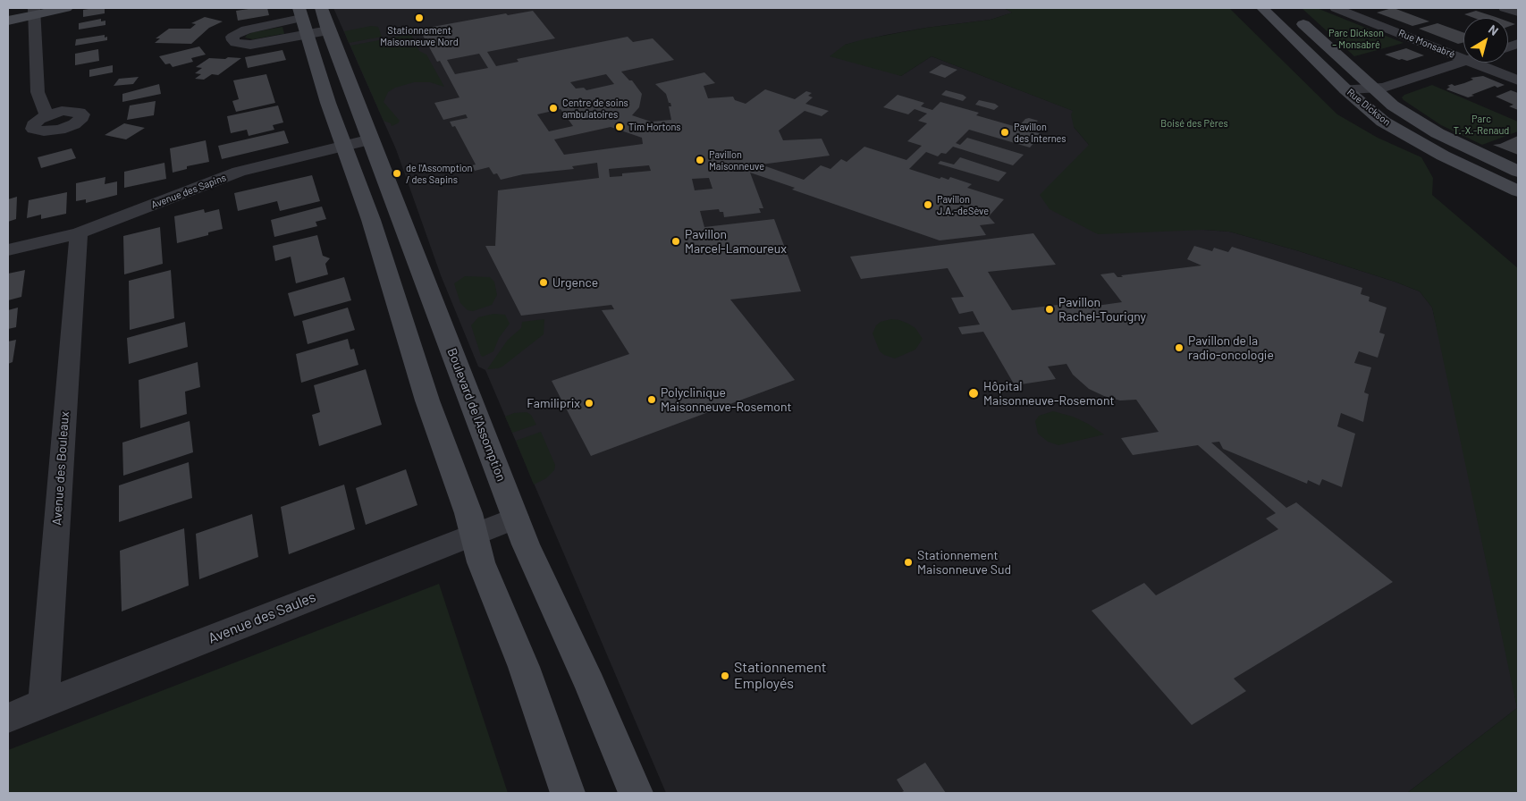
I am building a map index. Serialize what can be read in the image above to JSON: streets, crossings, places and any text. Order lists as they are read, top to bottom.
{
  "streets": {
    "street": [
      "Rue Monsabré",
      "Rue Dickson",
      "Avenue des Sapins",
      "Boulevard de l'Assomption",
      "Avenue des Bouleaux",
      "Avenue des Saules"
    ]
  },
  "crossings": [
    ["Avenue des Sapins", "Boulevard de l'Assomption"],
    ["Avenue des Sapins", "Avenue des Bouleaux"],
    ["Boulevard de l'Assomption", "Avenue des Saules"],
    ["Avenue des Bouleaux", "Avenue des Saules"]
  ],
  "parks": ["Parc Dickson – Monsabré", "Parc T.-X.-Renaud", "Boisé des Pères"],
  "places": [
    "Stationnement Maisonneuve Nord",
    "Centre de soins ambulatoires",
    "Tim Hortons",
    "Pavillon des Internes",
    "Pavillon Maisonneuve",
    "de l'Assomption / des Sapins",
    "Pavillon J.A.-deSève",
    "Pavillon Marcel-Lamoureux",
    "Urgence",
    "Pavillon Rachel-Tourigny",
    "Pavillon de la radio-oncologie",
    "Hôpital Maisonneuve-Rosemont",
    "Polyclinique Maisonneuve-Rosemont",
    "Familiprix",
    "Stationnement Maisonneuve Sud",
    "Stationnement Employés"
  ],
  "north": "top right"
}
